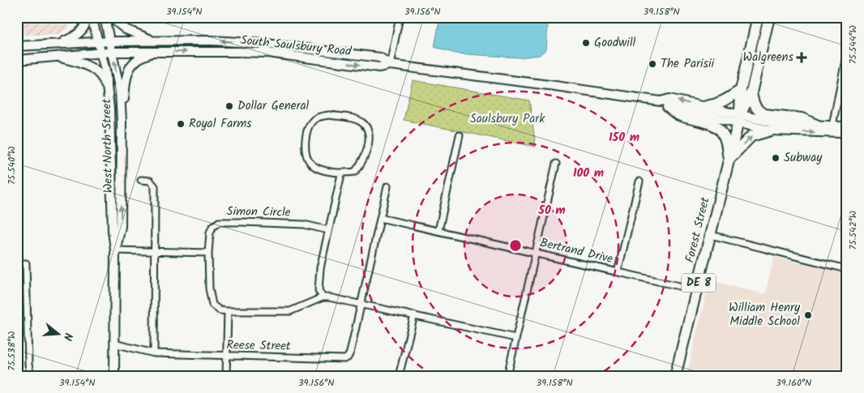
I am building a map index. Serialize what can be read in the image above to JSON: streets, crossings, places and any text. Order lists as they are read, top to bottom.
{
  "streets": {
    "highway": ["Forest Street", "DE 8"],
    "main road": ["South Saulsbury Road", "West North Street"],
    "street": ["Simon Circle", "Bertrand Drive", "Reese Street"]
  },
  "crossings": [
    ["South Saulsbury Road", "West North Street"],
    ["South Saulsbury Road", "Forest Street"],
    ["South Saulsbury Road", "DE 8"],
    ["West North Street", "Reese Street"],
    ["Forest Street", "Bertrand Drive"],
    ["Forest Street", "DE 8"],
    ["Bertrand Drive", "Reese Street"]
  ],
  "parks": ["Saulsbury Park"],
  "places": {
    "other": [
      "Goodwill",
      "The Parisii",
      "Dollar General",
      "Royal Farms",
      "Subway",
      "William Henry Middle School"
    ],
    "health": ["Walgreens"]
  },
  "north": "right",
  "coordinates": [
    "39.154°N",
    "39.156°N",
    "39.158°N",
    "75.544°W",
    "75.540°W",
    "75.542°W",
    "75.538°W",
    "39.160°N"
  ],
  "rings": ["150 m", "100 m", "50 m"]
}
